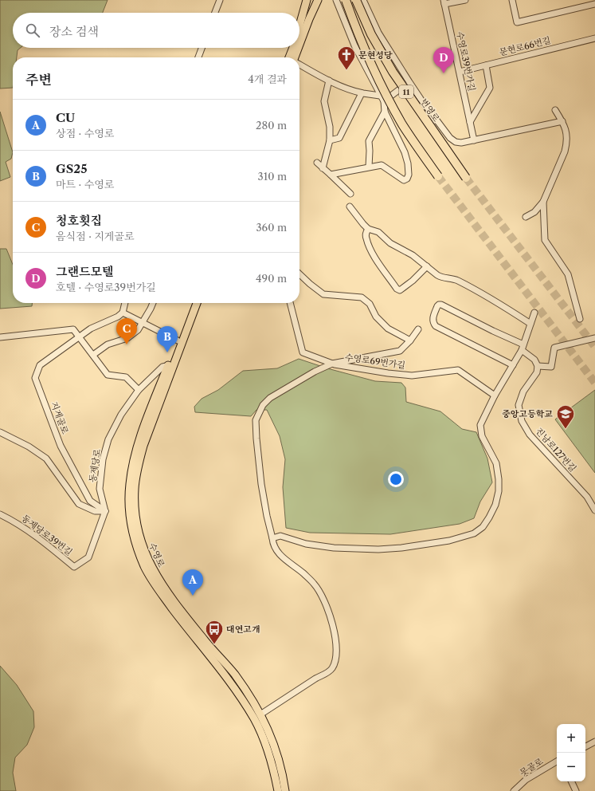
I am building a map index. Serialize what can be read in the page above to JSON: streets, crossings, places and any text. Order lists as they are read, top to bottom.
{
  "streets": {
    "highway": ["11", "번영로"],
    "main road": ["수영로"],
    "street": [
      "문현로66번길",
      "수영로39번가길",
      "수영로69번가길",
      "지게골로",
      "진남로127번길",
      "동제당로",
      "동제당로39번길",
      "못골로"
    ]
  },
  "crossings": [
    ["문현로66번길", "수영로39번가길"],
    ["지게골로", "동제당로"],
    ["지게골로", "동제당로39번길"],
    ["동제당로", "동제당로39번길"],
    ["동제당로", "수영로"]
  ],
  "places": {
    "church": ["문현성당"],
    "school or university": ["중앙고등학교"],
    "bus stop": ["대연고개"]
  },
  "page": {
    "search": "장소 검색",
    "pins": [
      "D",
      "C",
      "B",
      "A"
    ],
    "heading": ["주변", "4개 결과"],
    "list": [
      {
        "mark": "A",
        "name": "CU",
        "note": "상점 · 수영로",
        "value": "280 m"
      },
      {
        "mark": "B",
        "name": "GS25",
        "note": "마트 · 수영로",
        "value": "310 m"
      },
      {
        "mark": "C",
        "name": "청호횟집",
        "note": "음식점 · 지게골로",
        "value": "360 m"
      },
      {
        "mark": "D",
        "name": "그랜드모텔",
        "note": "호텔 · 수영로39번가길",
        "value": "490 m"
      }
    ],
    "map_buttons": ["+", "−"]
  }
}
